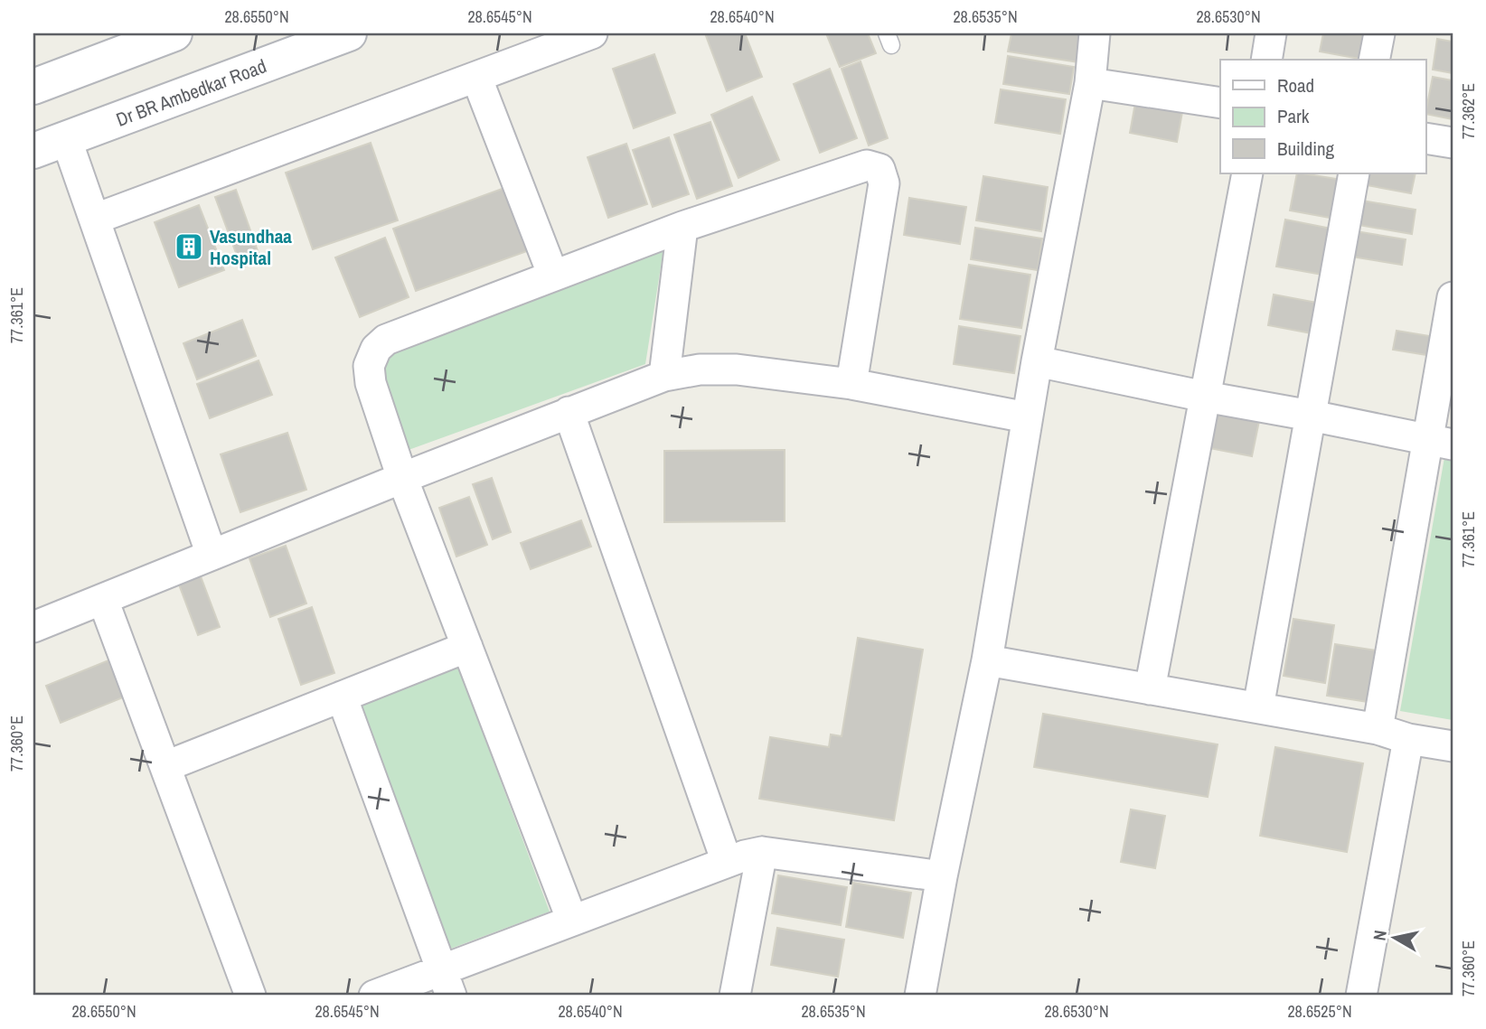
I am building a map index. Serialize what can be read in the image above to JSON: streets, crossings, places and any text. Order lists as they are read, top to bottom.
{
  "streets": {
    "street": ["Dr BR Ambedkar Road"]
  },
  "places": {
    "building": ["Vasundhaa Hospital"]
  },
  "legend": ["Road", "Park", "Building"],
  "north": "left",
  "coordinates": [
    "28.6550°N",
    "28.6545°N",
    "28.6540°N",
    "28.6535°N",
    "28.6530°N",
    "77.362°E",
    "77.361°E",
    "77.360°E",
    "28.6525°N"
  ]
}
